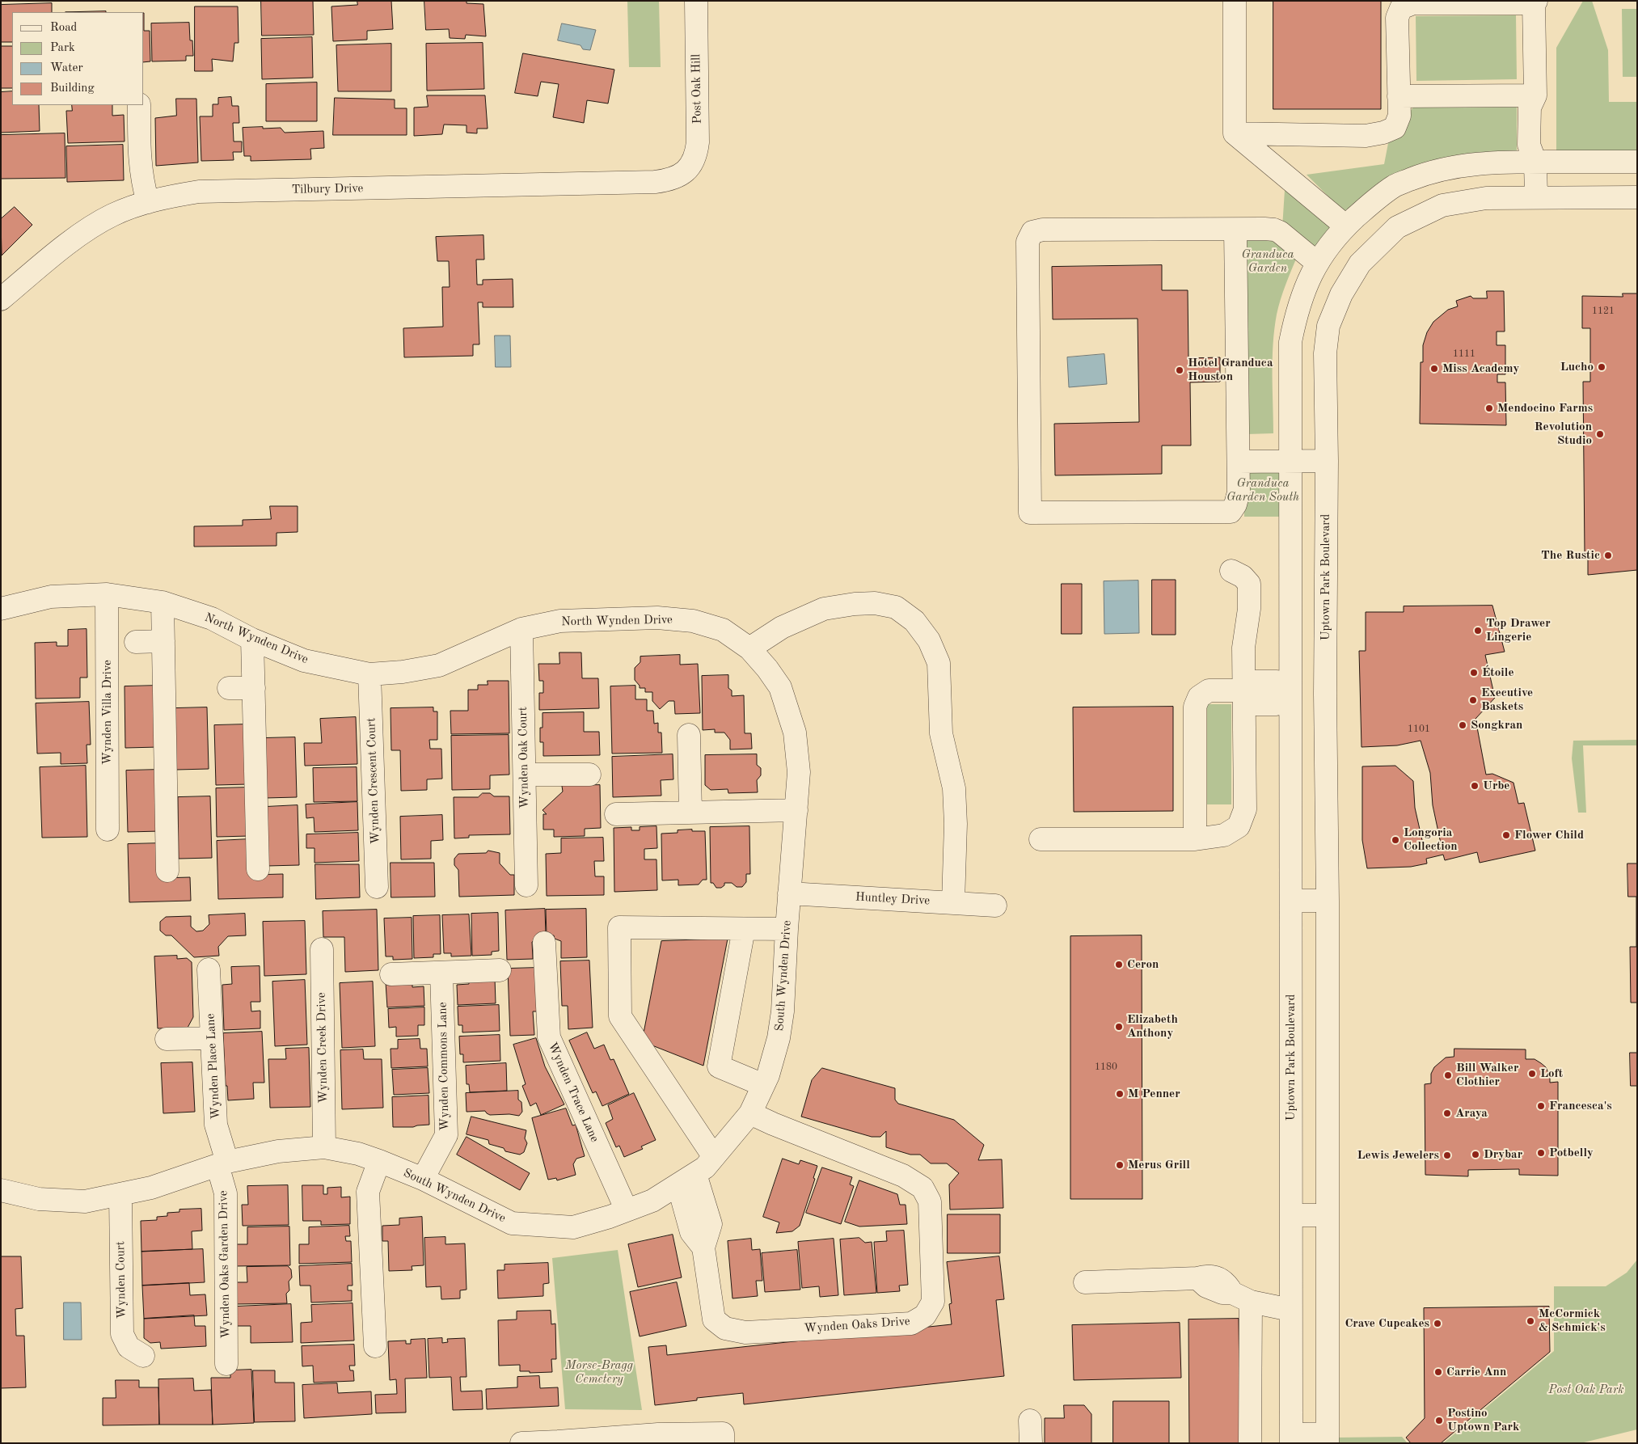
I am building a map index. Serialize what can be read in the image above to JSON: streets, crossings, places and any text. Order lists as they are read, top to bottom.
{
  "streets": {
    "street": [
      "Post Oak Hill",
      "Tilbury Drive",
      "Uptown Park Boulevard",
      "North Wynden Drive",
      "Wynden Villa Drive",
      "Wynden Oak Court",
      "Wynden Crescent Court",
      "Huntley Drive",
      "South Wynden Drive",
      "Wynden Creek Drive",
      "Wynden Place Lane",
      "Wynden Commons Lane",
      "Wynden Trace Lane",
      "Wynden Oaks Garden Drive",
      "Wynden Court",
      "Wynden Oaks Drive"
    ]
  },
  "crossings": [
    ["Post Oak Hill", "Tilbury Drive"],
    ["North Wynden Drive", "Wynden Villa Drive"],
    ["North Wynden Drive", "Wynden Oak Court"],
    ["North Wynden Drive", "Wynden Crescent Court"],
    ["North Wynden Drive", "Huntley Drive"],
    ["North Wynden Drive", "South Wynden Drive"],
    ["Huntley Drive", "South Wynden Drive"],
    ["South Wynden Drive", "Wynden Creek Drive"],
    ["South Wynden Drive", "Wynden Place Lane"],
    ["South Wynden Drive", "Wynden Commons Lane"],
    ["South Wynden Drive", "Wynden Trace Lane"],
    ["South Wynden Drive", "Wynden Oaks Garden Drive"],
    ["South Wynden Drive", "Wynden Court"],
    ["South Wynden Drive", "Wynden Oaks Drive"],
    ["Wynden Place Lane", "Wynden Oaks Garden Drive"]
  ],
  "parks": [
    "Granduca Garden",
    "Granduca Garden South",
    "Morse-Bragg Cemetery",
    "Post Oak Park"
  ],
  "places": [
    "Lucho",
    "Miss Academy",
    "Hotel Granduca Houston",
    "Mendocino Farms",
    "Revolution Studio",
    "The Rustic",
    "Top Drawer Lingerie",
    "Étoile",
    "Executive Baskets",
    "Songkran",
    "Urbe",
    "Flower Child",
    "Longoria Collection",
    "Ceron",
    "Elizabeth Anthony",
    "Loft",
    "Bill Walker Clothier",
    "M Penner",
    "Francesca's",
    "Araya",
    "Potbelly",
    "Drybar",
    "Lewis Jewelers",
    "Merus Grill",
    "McCormick & Schmick's",
    "Crave Cupcakes",
    "Carrie Ann",
    "Postino Uptown Park"
  ],
  "house_numbers": [
    "1121",
    "1111",
    "1101",
    "1180"
  ],
  "legend": [
    "Road",
    "Park",
    "Water",
    "Building"
  ]
}
